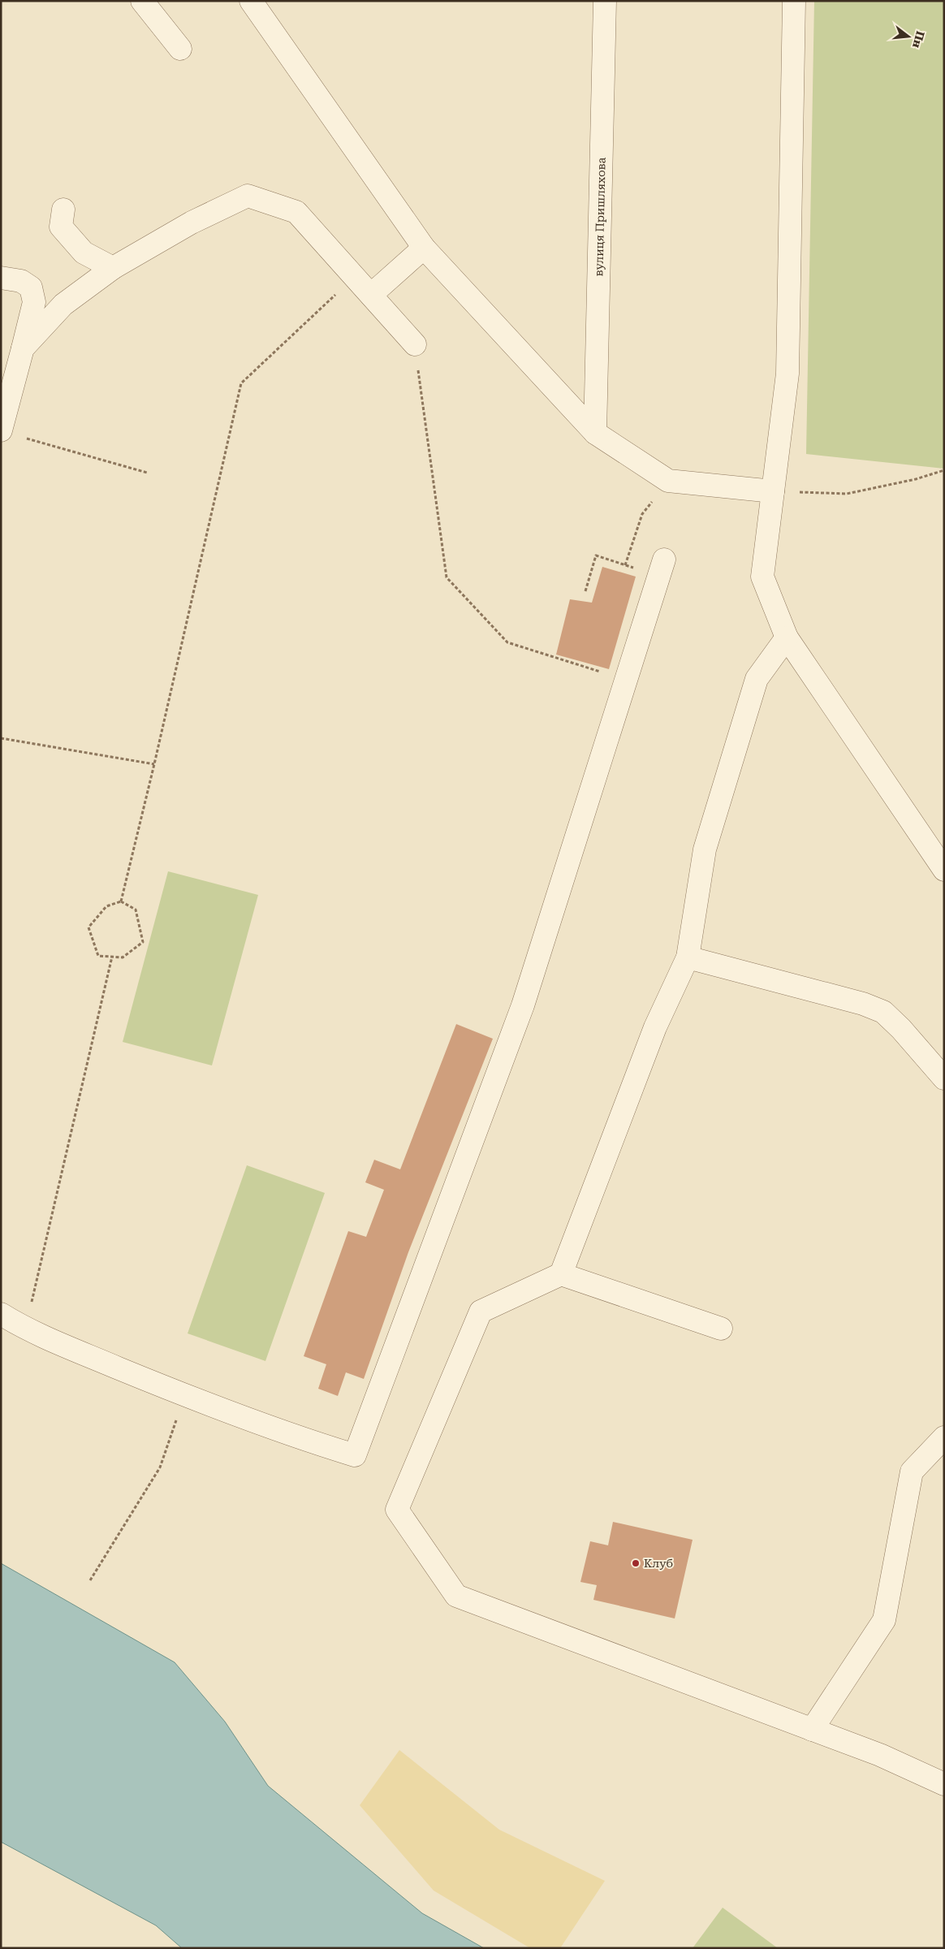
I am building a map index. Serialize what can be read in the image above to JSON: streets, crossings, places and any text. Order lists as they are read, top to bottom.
{
  "streets": {
    "street": ["вулиця Пришляхова"]
  },
  "places": ["Клуб"],
  "north": "right"
}
